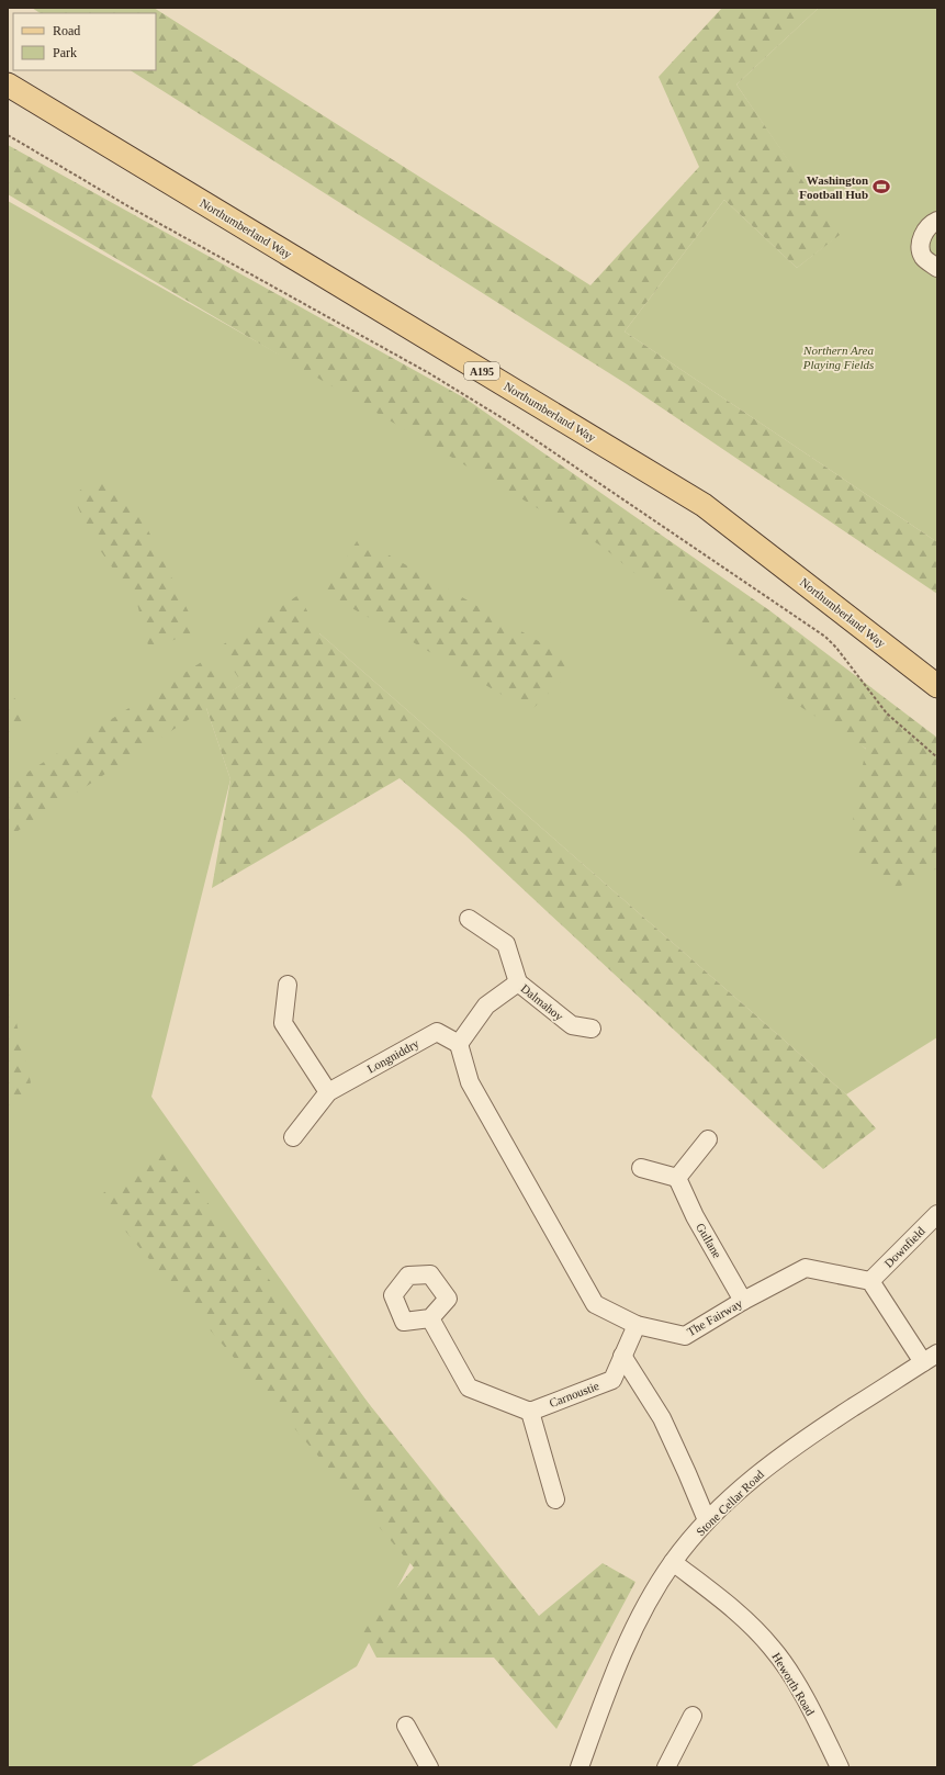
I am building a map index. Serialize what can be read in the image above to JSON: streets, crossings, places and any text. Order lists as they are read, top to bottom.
{
  "streets": {
    "main road": ["Northumberland Way", "A195"],
    "street": [
      "Dalmahoy",
      "Longniddry",
      "Gullane",
      "Downfield",
      "The Fairway",
      "Carnoustie",
      "Stone Cellar Road",
      "Heworth Road"
    ]
  },
  "crossings": [
    ["Dalmahoy", "Longniddry"],
    ["Dalmahoy", "The Fairway"],
    ["Longniddry", "The Fairway"],
    ["Gullane", "The Fairway"],
    ["Downfield", "The Fairway"],
    ["The Fairway", "Carnoustie"],
    ["Stone Cellar Road", "Heworth Road"]
  ],
  "parks": ["Northern Area Playing Fields"],
  "places": {
    "sports": ["Washington Football Hub"]
  },
  "legend": ["Road", "Park"]
}
